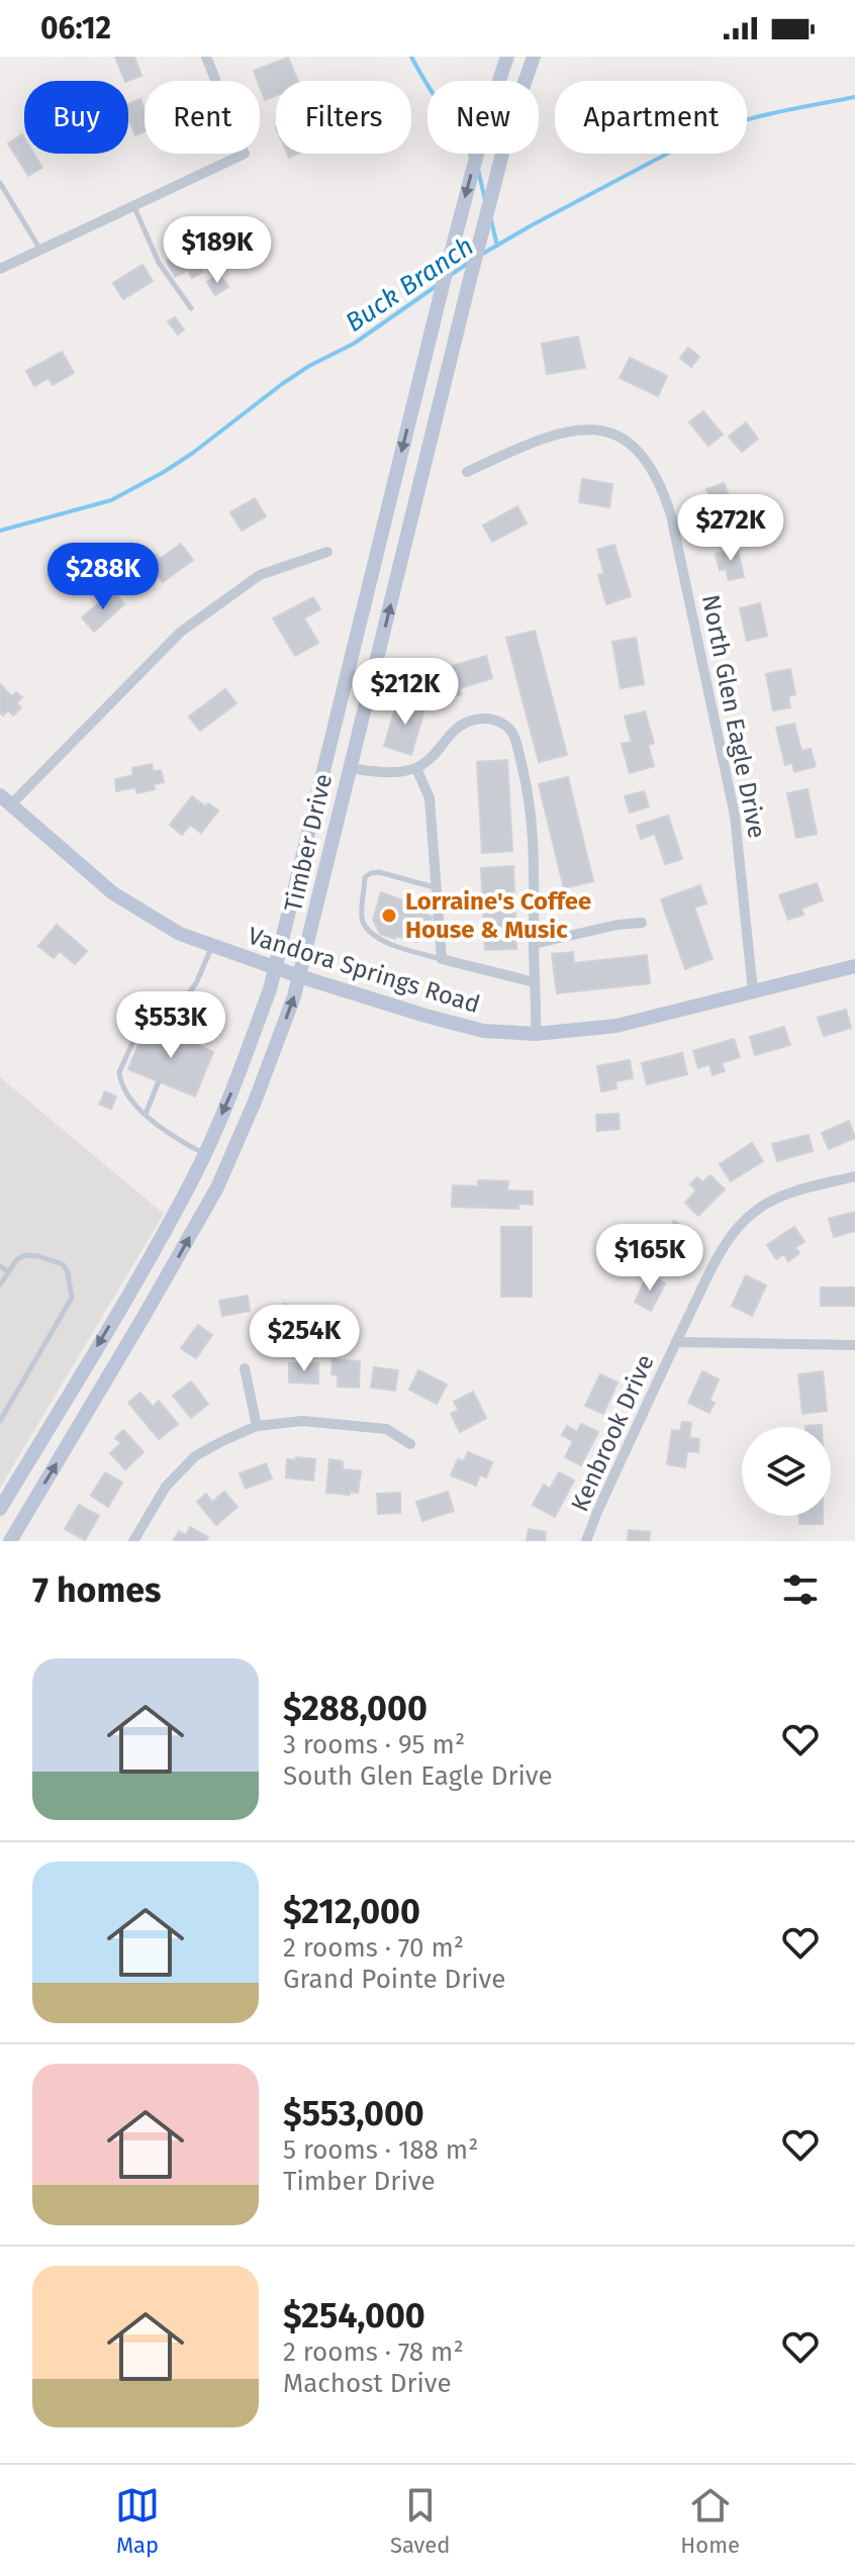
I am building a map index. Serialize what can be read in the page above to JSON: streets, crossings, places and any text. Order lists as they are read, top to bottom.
{
  "streets": {
    "main road": ["Timber Drive", "Vandora Springs Road"],
    "street": ["North Glen Eagle Drive", "Kenbrook Drive"]
  },
  "crossings": [
    ["North Glen Eagle Drive", "Vandora Springs Road"],
    ["Timber Drive", "Vandora Springs Road"]
  ],
  "water": ["Buck Branch"],
  "places": ["Lorraine's Coffee House & Music"],
  "page": {
    "status": "06:12",
    "chip": [
      "Buy",
      "Rent",
      "Filters",
      "New",
      "Apartment"
    ],
    "price": [
      "$189K",
      "$272K",
      "$288K",
      "$212K",
      "$553K",
      "$165K",
      "$254K"
    ],
    "heading": "7 homes",
    "list": [
      {
        "name": "$288,000",
        "note": "3 rooms · 95 m² · South Glen Eagle Drive"
      },
      {
        "name": "$212,000",
        "note": "2 rooms · 70 m² · Grand Pointe Drive"
      },
      {
        "name": "$553,000",
        "note": "5 rooms · 188 m² · Timber Drive"
      },
      {
        "name": "$254,000",
        "note": "2 rooms · 78 m² · Machost Drive"
      }
    ],
    "tabs": ["Map", "Saved", "Home"]
  }
}
